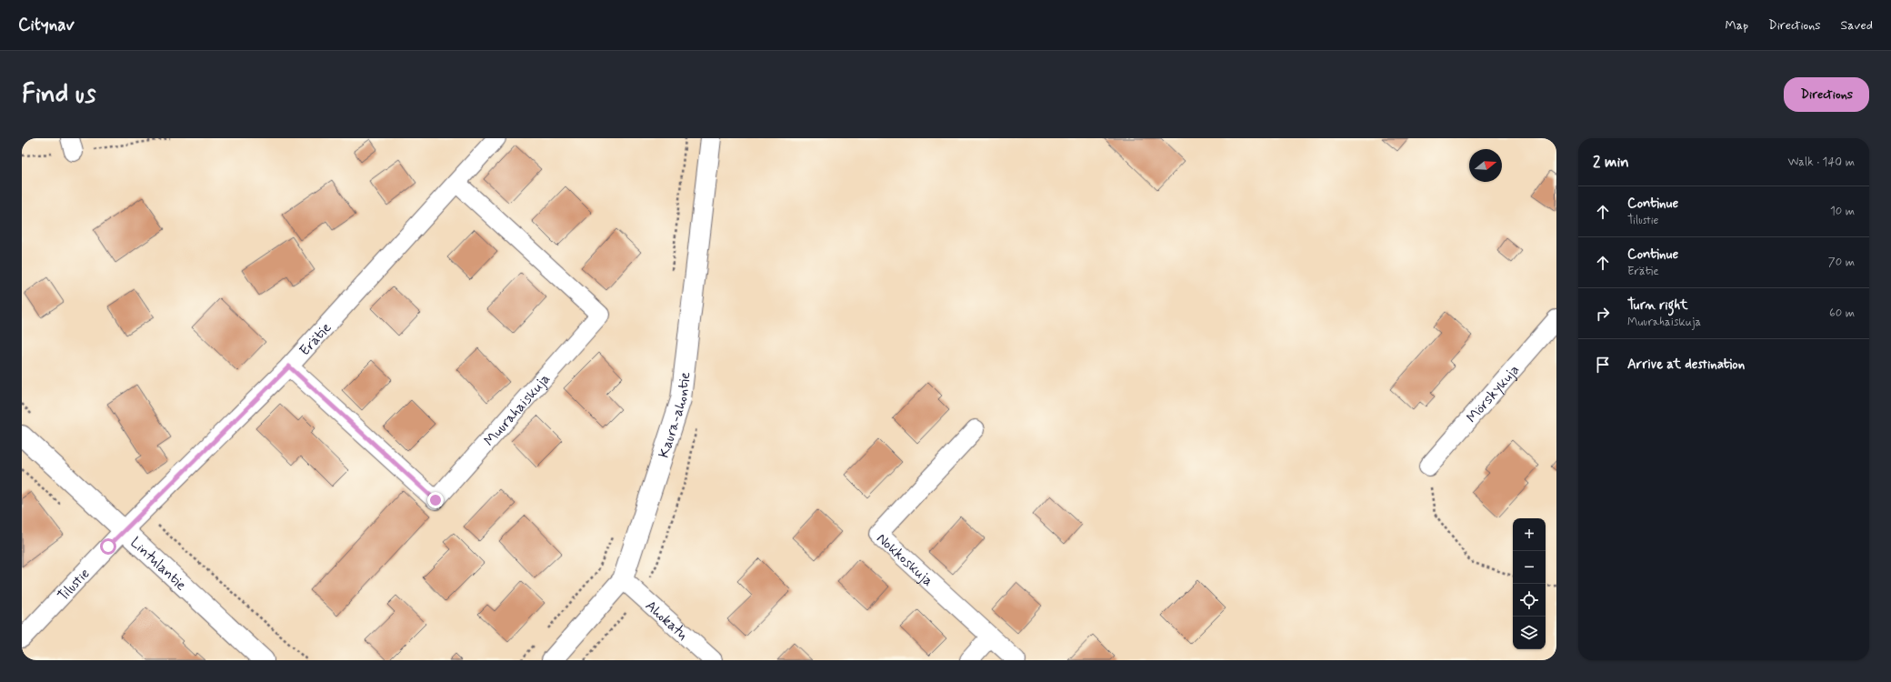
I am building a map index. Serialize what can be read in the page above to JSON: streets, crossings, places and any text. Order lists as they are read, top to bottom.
{
  "streets": {
    "street": [
      "Erätie",
      "Mörskykuja",
      "Muurahaiskuja",
      "Kaura-ahontie",
      "Nokkoskuja",
      "Lintulantie",
      "Tilustie",
      "Ahokatu"
    ]
  },
  "crossings": [
    ["Erätie", "Muurahaiskuja"],
    ["Erätie", "Lintulantie"],
    ["Erätie", "Tilustie"],
    ["Kaura-ahontie", "Ahokatu"],
    ["Lintulantie", "Tilustie"]
  ],
  "north": "right",
  "page": {
    "header": "Citynav",
    "nav": ["Map", "Directions", "Saved"],
    "buttons": "Directions",
    "title": "Find us",
    "heading": ["2 min", "Walk · 140 m"],
    "list": [
      ["Continue", "Tilustie", "10 m"],
      ["Continue", "Erätie", "70 m"],
      ["Turn right", "Muurahaiskuja", "60 m"],
      "Arrive at destination"
    ],
    "map_buttons": ["+", "−"]
  }
}
